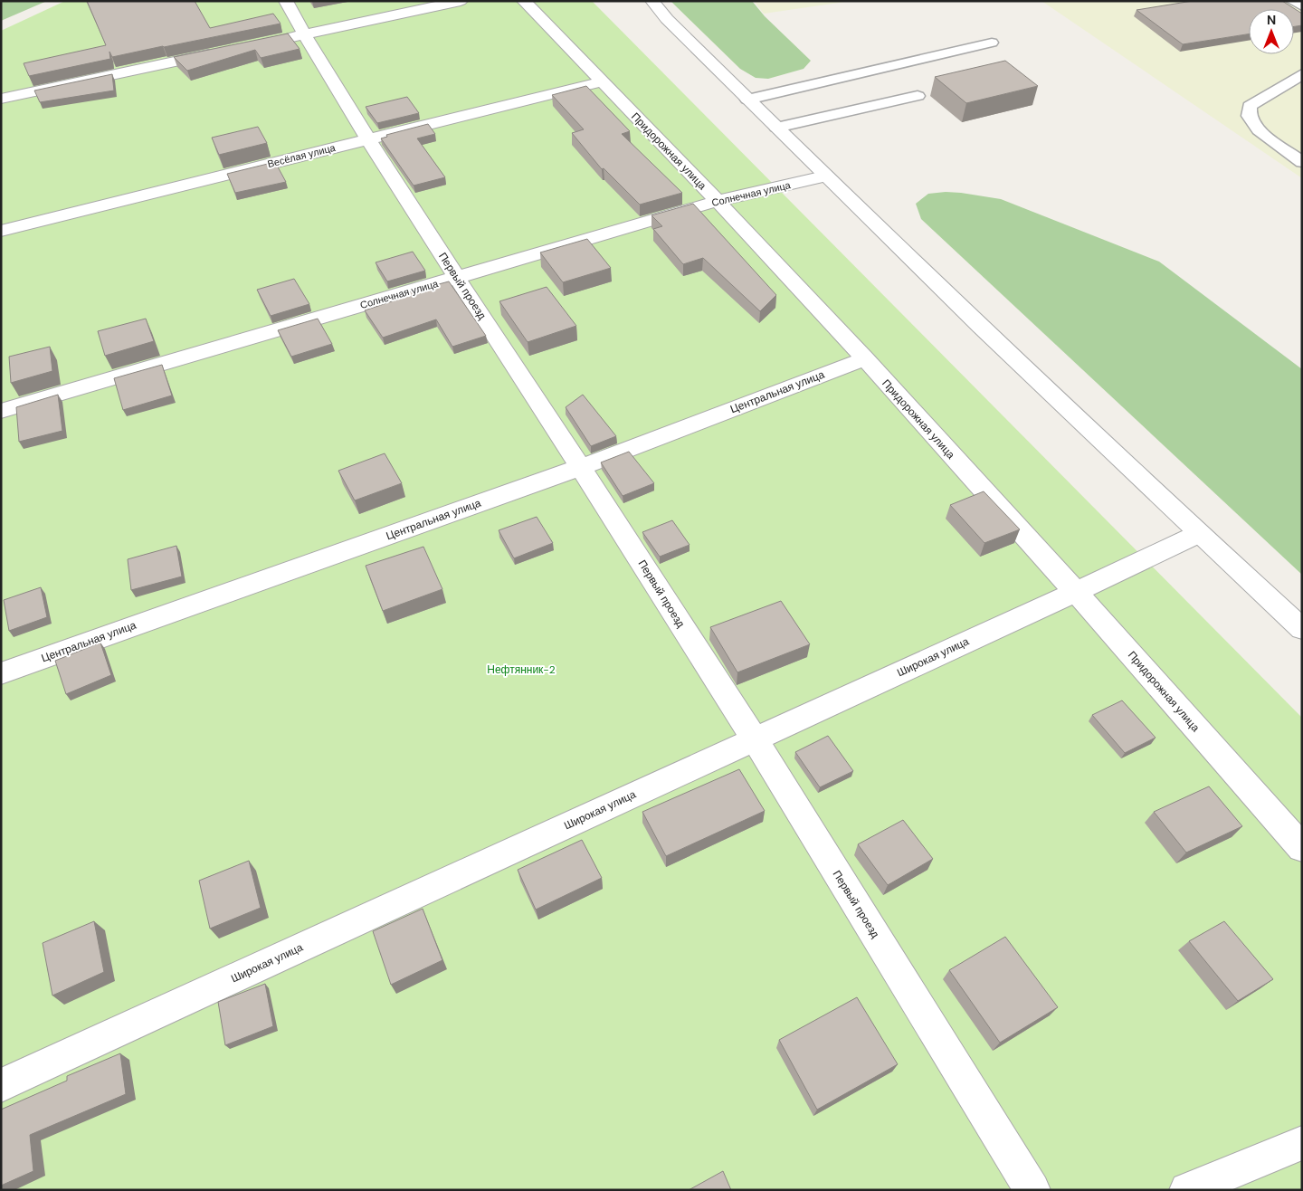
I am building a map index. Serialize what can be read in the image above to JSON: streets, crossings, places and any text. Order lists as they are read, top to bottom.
{
  "streets": {
    "street": [
      "Придорожная улица",
      "Весёлая улица",
      "Солнечная улица",
      "Первый проезд",
      "Центральная улица",
      "Широкая улица"
    ]
  },
  "crossings": [
    ["Придорожная улица", "Весёлая улица"],
    ["Придорожная улица", "Солнечная улица"],
    ["Придорожная улица", "Центральная улица"],
    ["Придорожная улица", "Широкая улица"],
    ["Весёлая улица", "Первый проезд"],
    ["Солнечная улица", "Первый проезд"],
    ["Первый проезд", "Центральная улица"],
    ["Первый проезд", "Широкая улица"]
  ],
  "parks": ["Нефтянник-2"],
  "north": "top"
}
